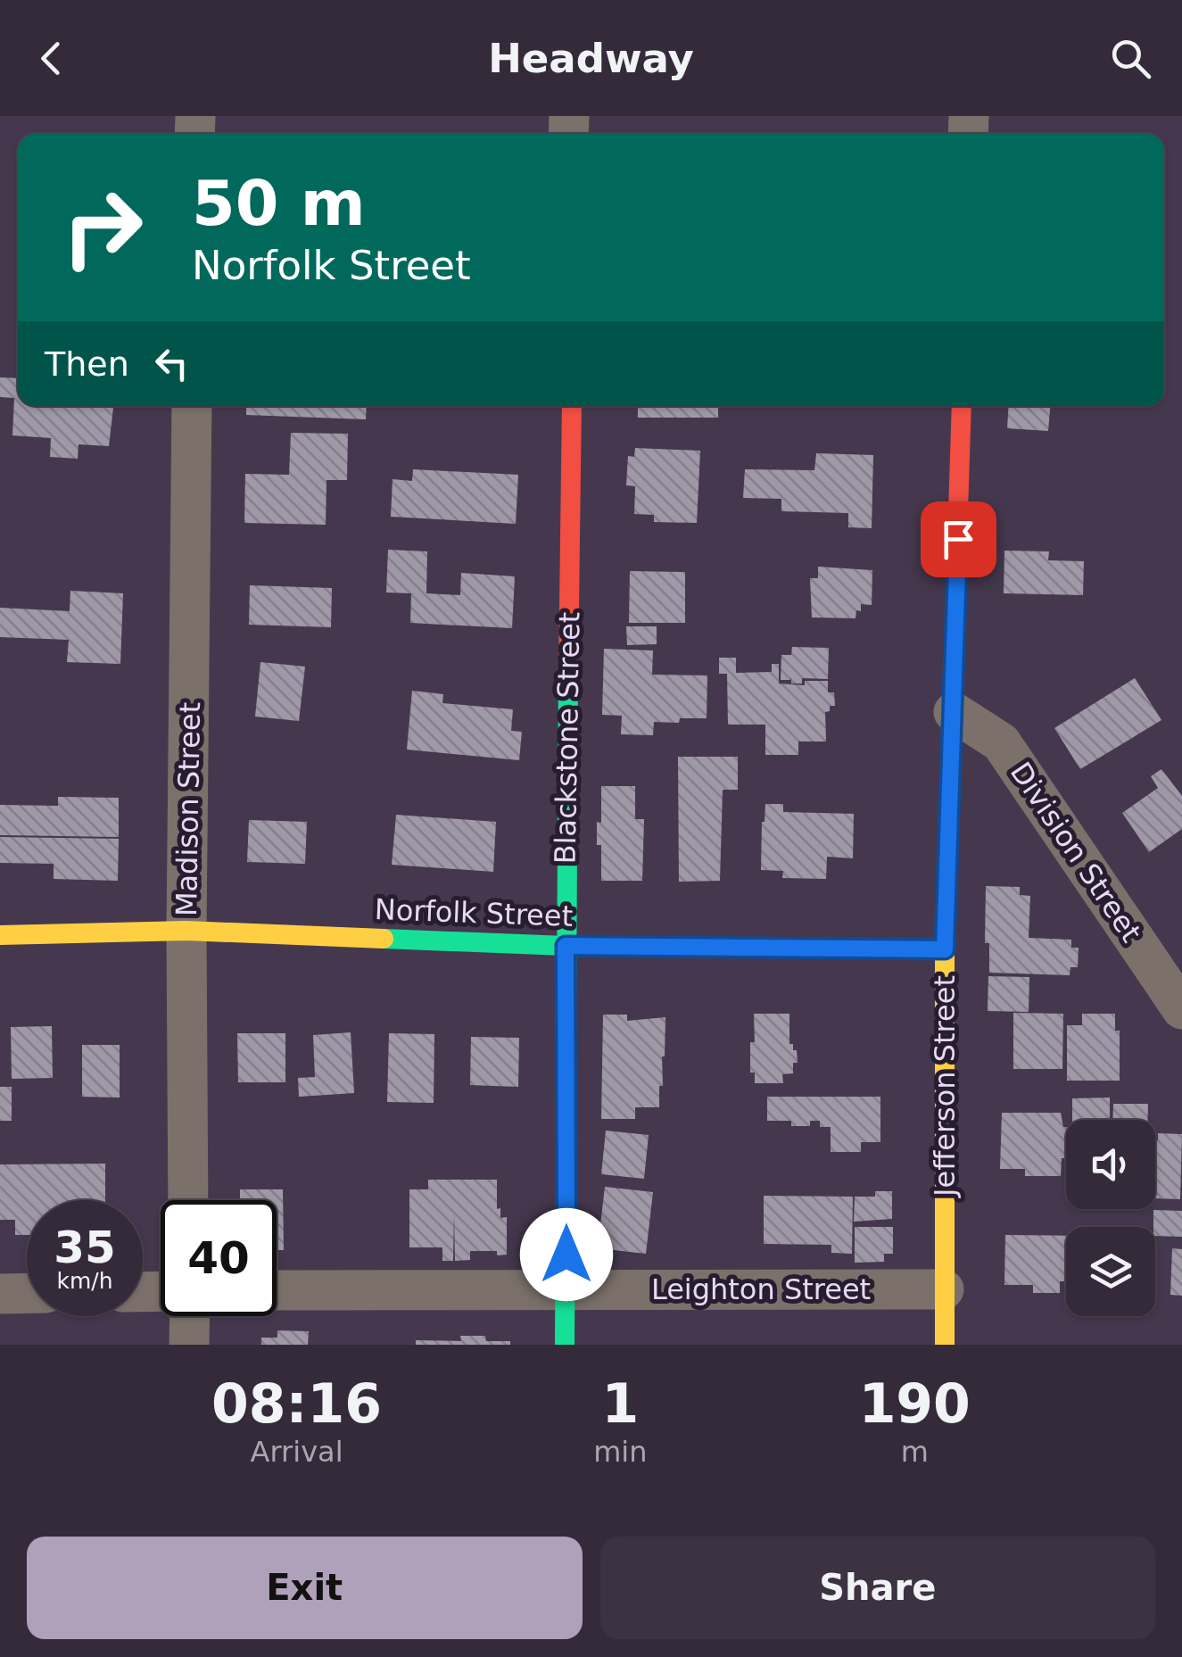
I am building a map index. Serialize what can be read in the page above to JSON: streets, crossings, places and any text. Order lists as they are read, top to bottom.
{
  "streets": {
    "street": [
      "Blackstone Street",
      "Madison Street",
      "Division Street",
      "Norfolk Street",
      "Jefferson Street",
      "Leighton Street"
    ]
  },
  "crossings": [
    ["Blackstone Street", "Norfolk Street"],
    ["Blackstone Street", "Leighton Street"],
    ["Madison Street", "Norfolk Street"],
    ["Division Street", "Jefferson Street"],
    ["Norfolk Street", "Jefferson Street"],
    ["Jefferson Street", "Leighton Street"]
  ],
  "page": {
    "header": "Headway",
    "turn": ["50 m", "Norfolk Street"],
    "then": "Then",
    "speed": "35 km/h",
    "limit": "40",
    "eta": [
      "08:16",
      "Arrival",
      "1",
      "min",
      "190",
      "m"
    ],
    "buttons": ["Exit", "Share"]
  }
}
